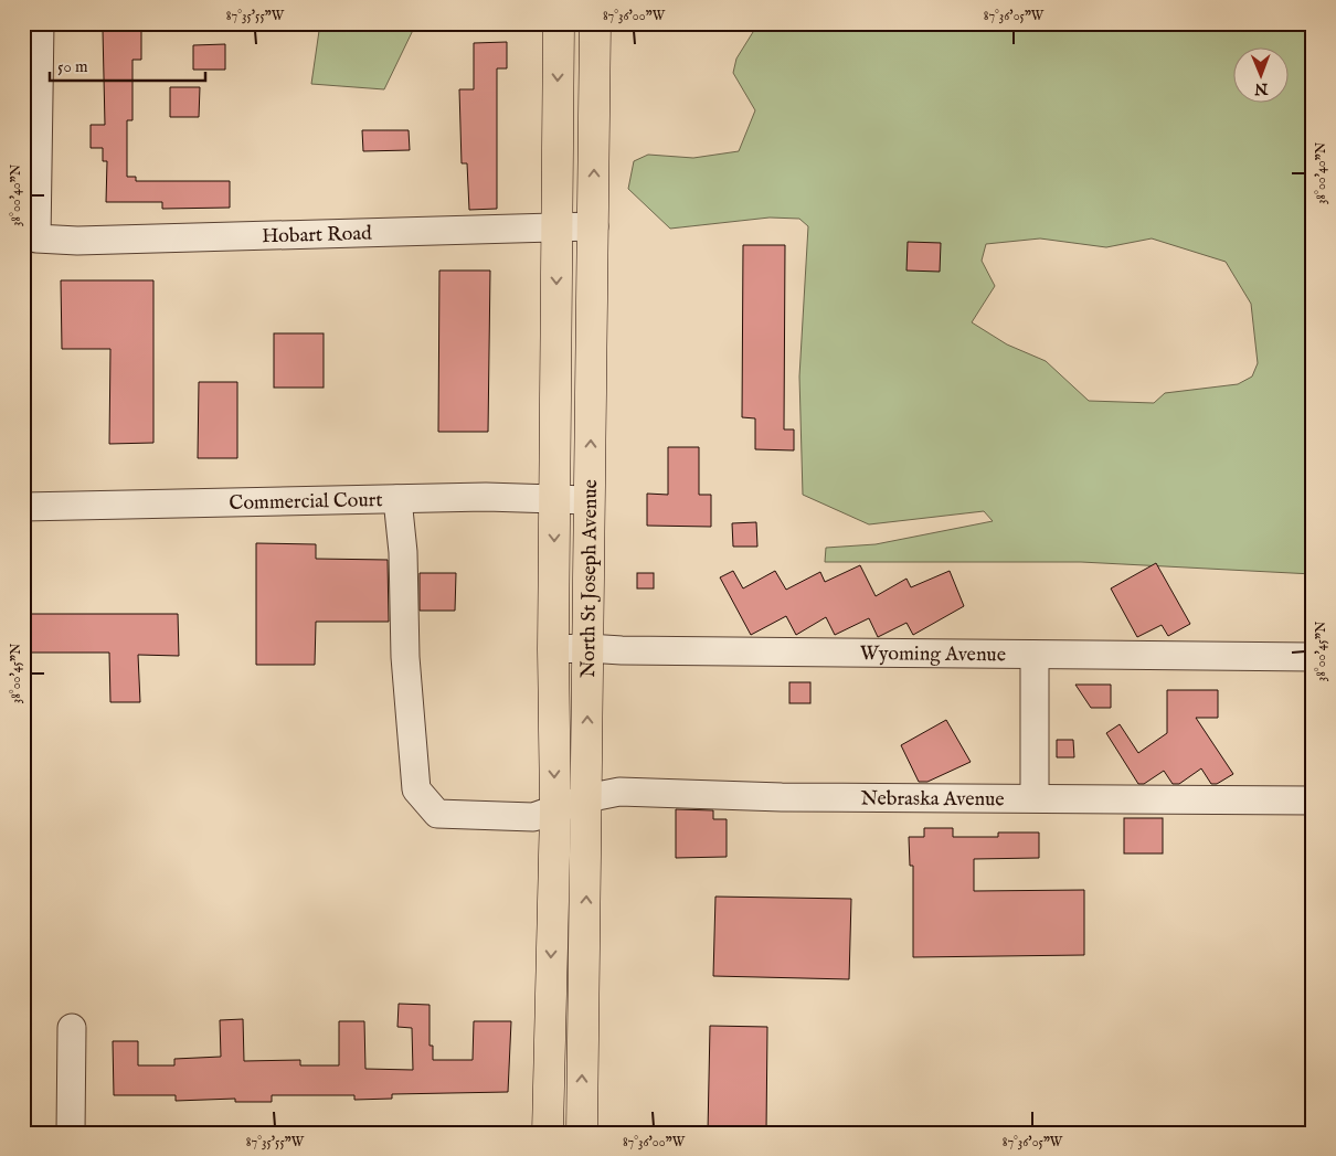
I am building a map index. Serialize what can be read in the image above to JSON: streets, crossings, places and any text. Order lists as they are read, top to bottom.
{
  "streets": {
    "main road": ["North St Joseph Avenue"],
    "street": [
      "Hobart Road",
      "Commercial Court",
      "Wyoming Avenue",
      "Nebraska Avenue"
    ]
  },
  "crossings": [
    ["Hobart Road", "North St Joseph Avenue"],
    ["Commercial Court", "North St Joseph Avenue"],
    ["Commercial Court", "Nebraska Avenue"],
    ["North St Joseph Avenue", "Wyoming Avenue"],
    ["North St Joseph Avenue", "Nebraska Avenue"]
  ],
  "scale_bar": "50 m",
  "north": "bottom",
  "coordinates": [
    "87°35'55\"W",
    "87°36'00\"W",
    "87°36'05\"W",
    "38°00'40\"N",
    "38°00'45\"N"
  ]
}
